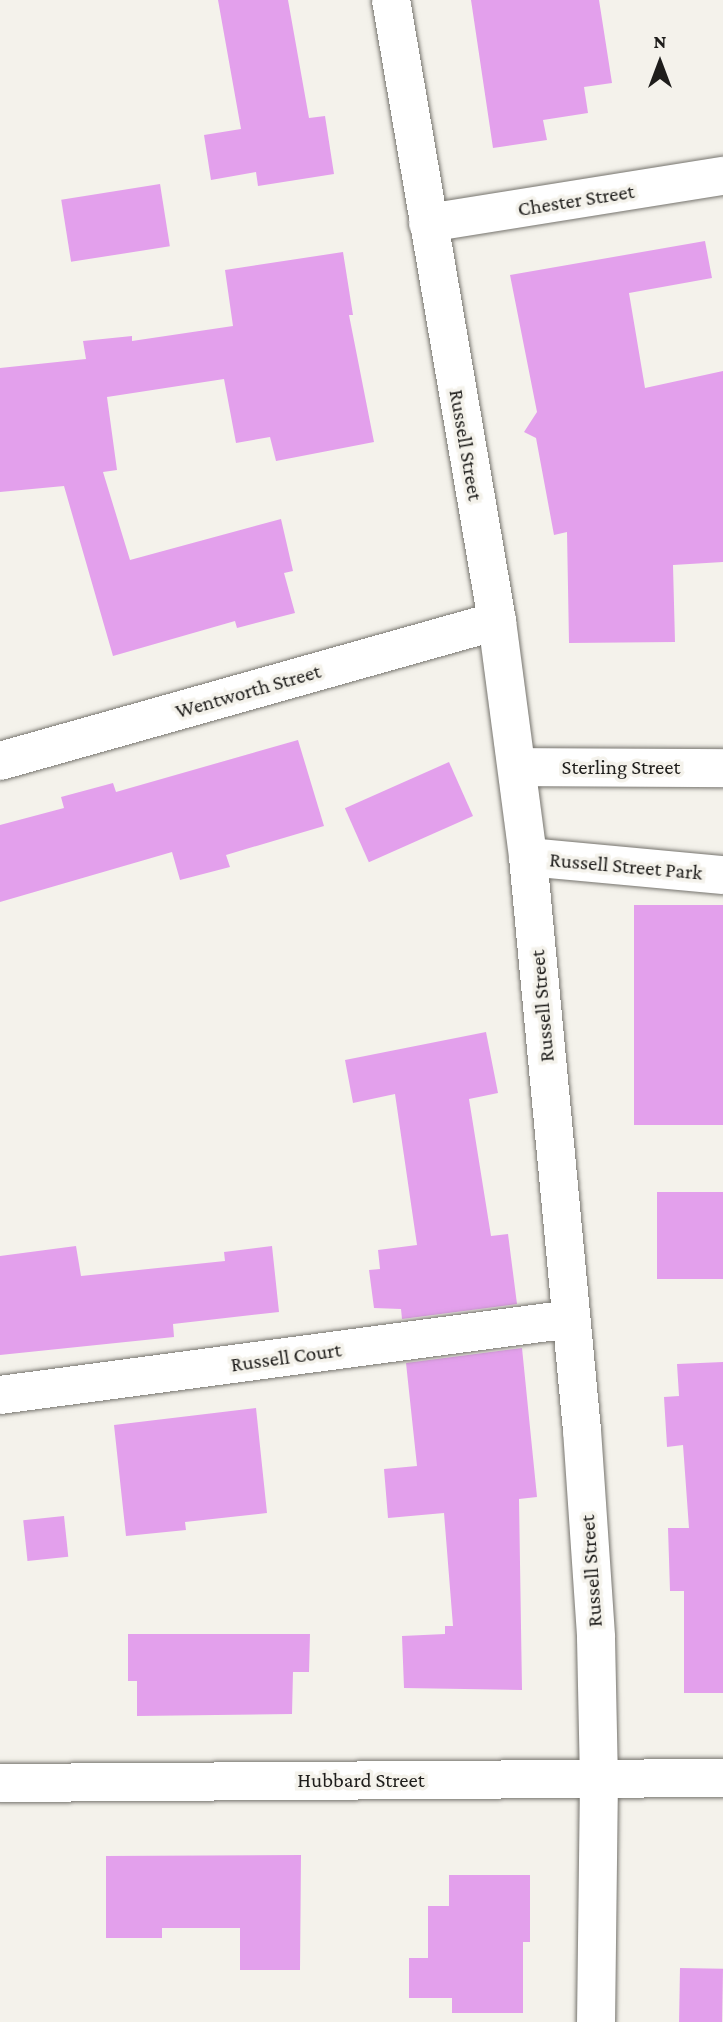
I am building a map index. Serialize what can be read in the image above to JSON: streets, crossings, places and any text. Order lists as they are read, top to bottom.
{
  "streets": {
    "street": [
      "Chester Street",
      "Russell Street",
      "Wentworth Street",
      "Sterling Street",
      "Russell Street Park",
      "Russell Court",
      "Hubbard Street"
    ]
  },
  "crossings": [
    ["Chester Street", "Russell Street"],
    ["Russell Street", "Wentworth Street"],
    ["Russell Street", "Sterling Street"],
    ["Russell Street", "Russell Street Park"],
    ["Russell Street", "Russell Court"],
    ["Russell Street", "Hubbard Street"]
  ],
  "north": "top"
}
